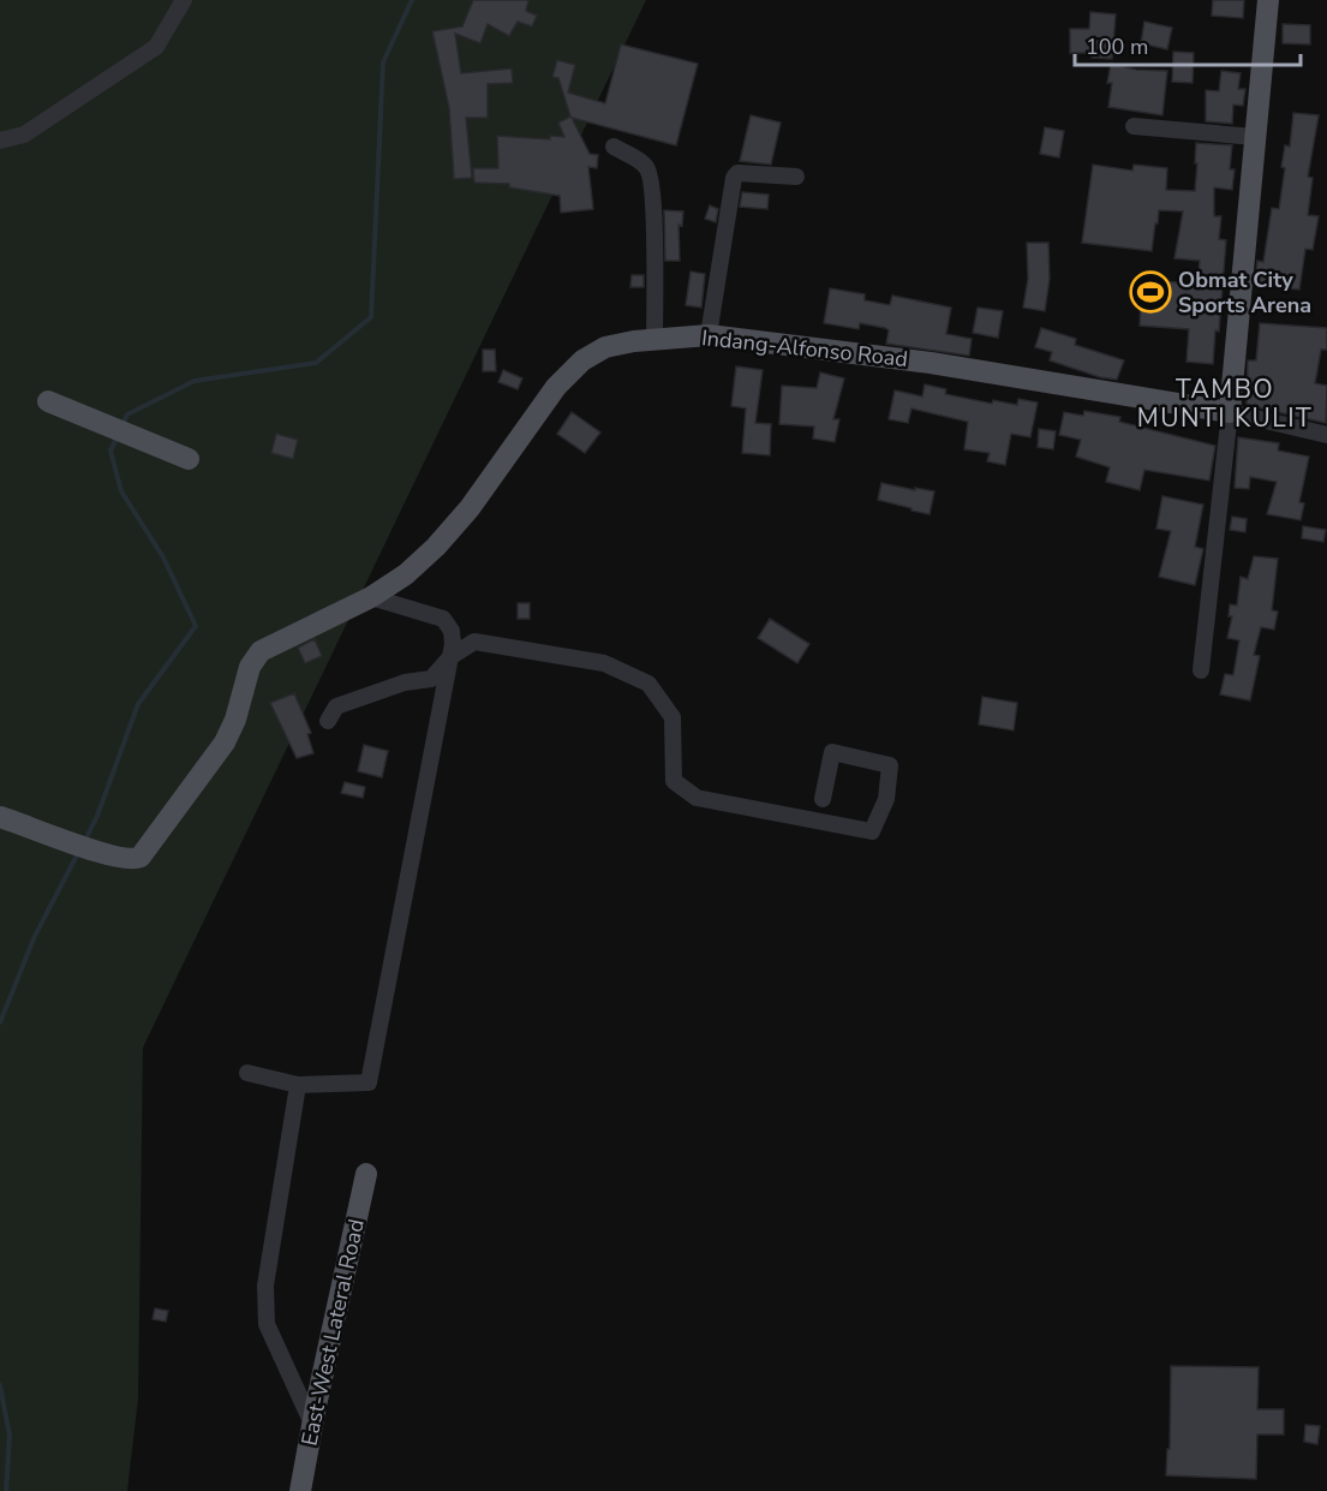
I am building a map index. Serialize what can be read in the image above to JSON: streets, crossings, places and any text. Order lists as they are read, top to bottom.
{
  "streets": {
    "main road": ["Indang-Alfonso Road", "East-West Lateral Road"]
  },
  "districts": ["TAMBO MUNTI KULIT"],
  "places": {
    "sports": ["Obmat City Sports Arena"]
  },
  "scale_bar": "100 m"
}
